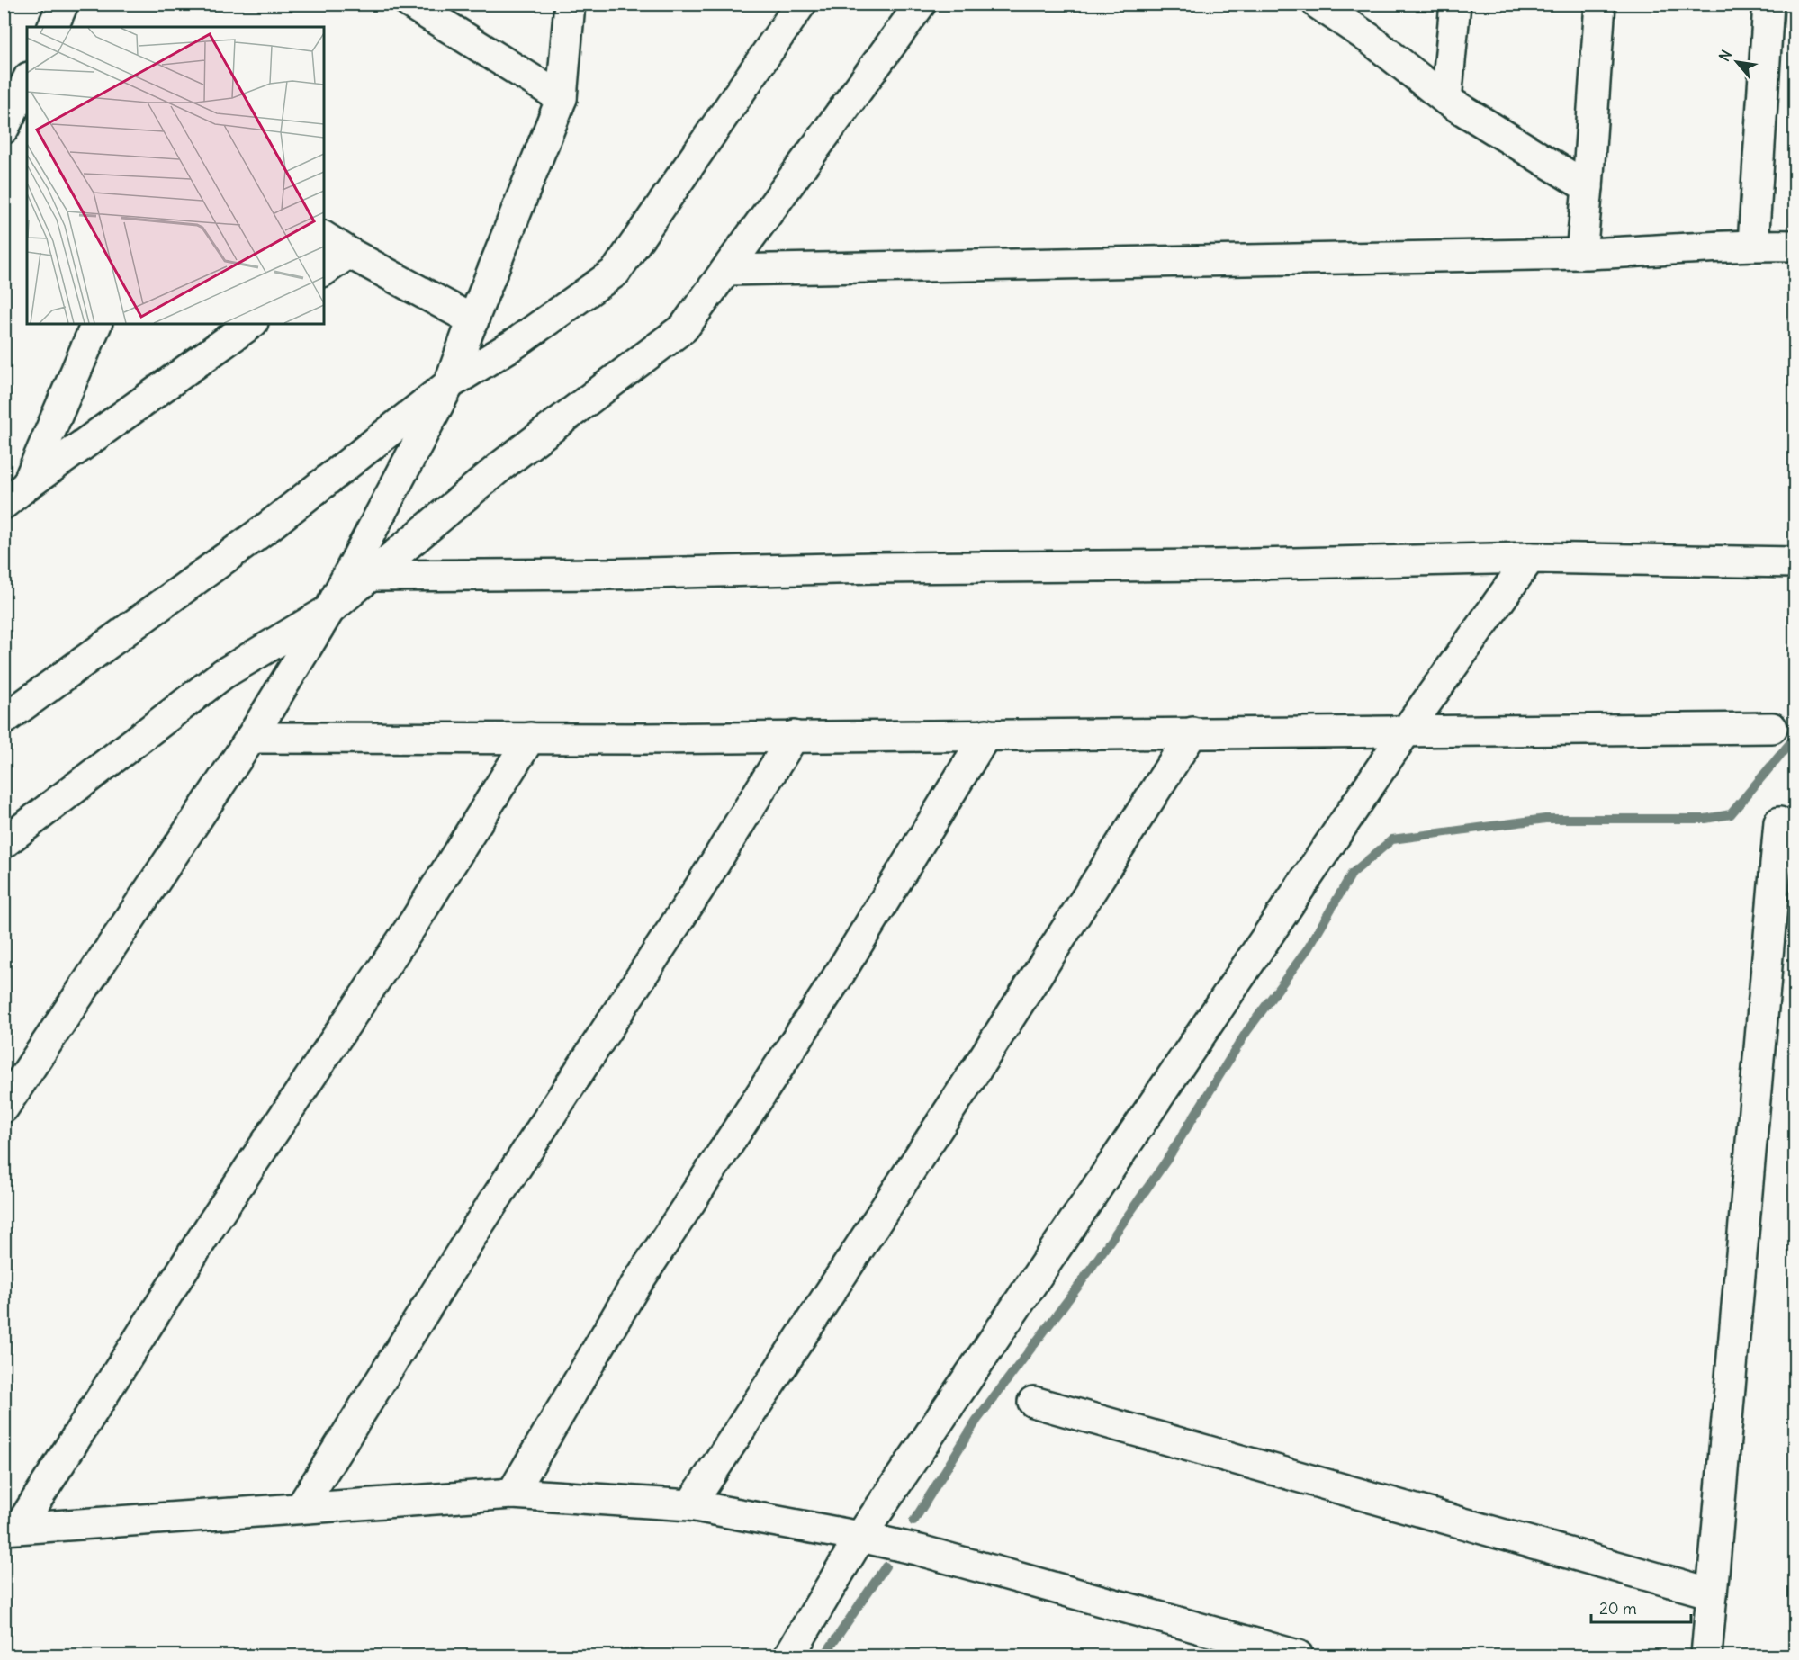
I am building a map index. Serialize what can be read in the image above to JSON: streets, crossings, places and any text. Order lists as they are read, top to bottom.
{
  "scale_bar": "20 m",
  "north": "top left"
}
